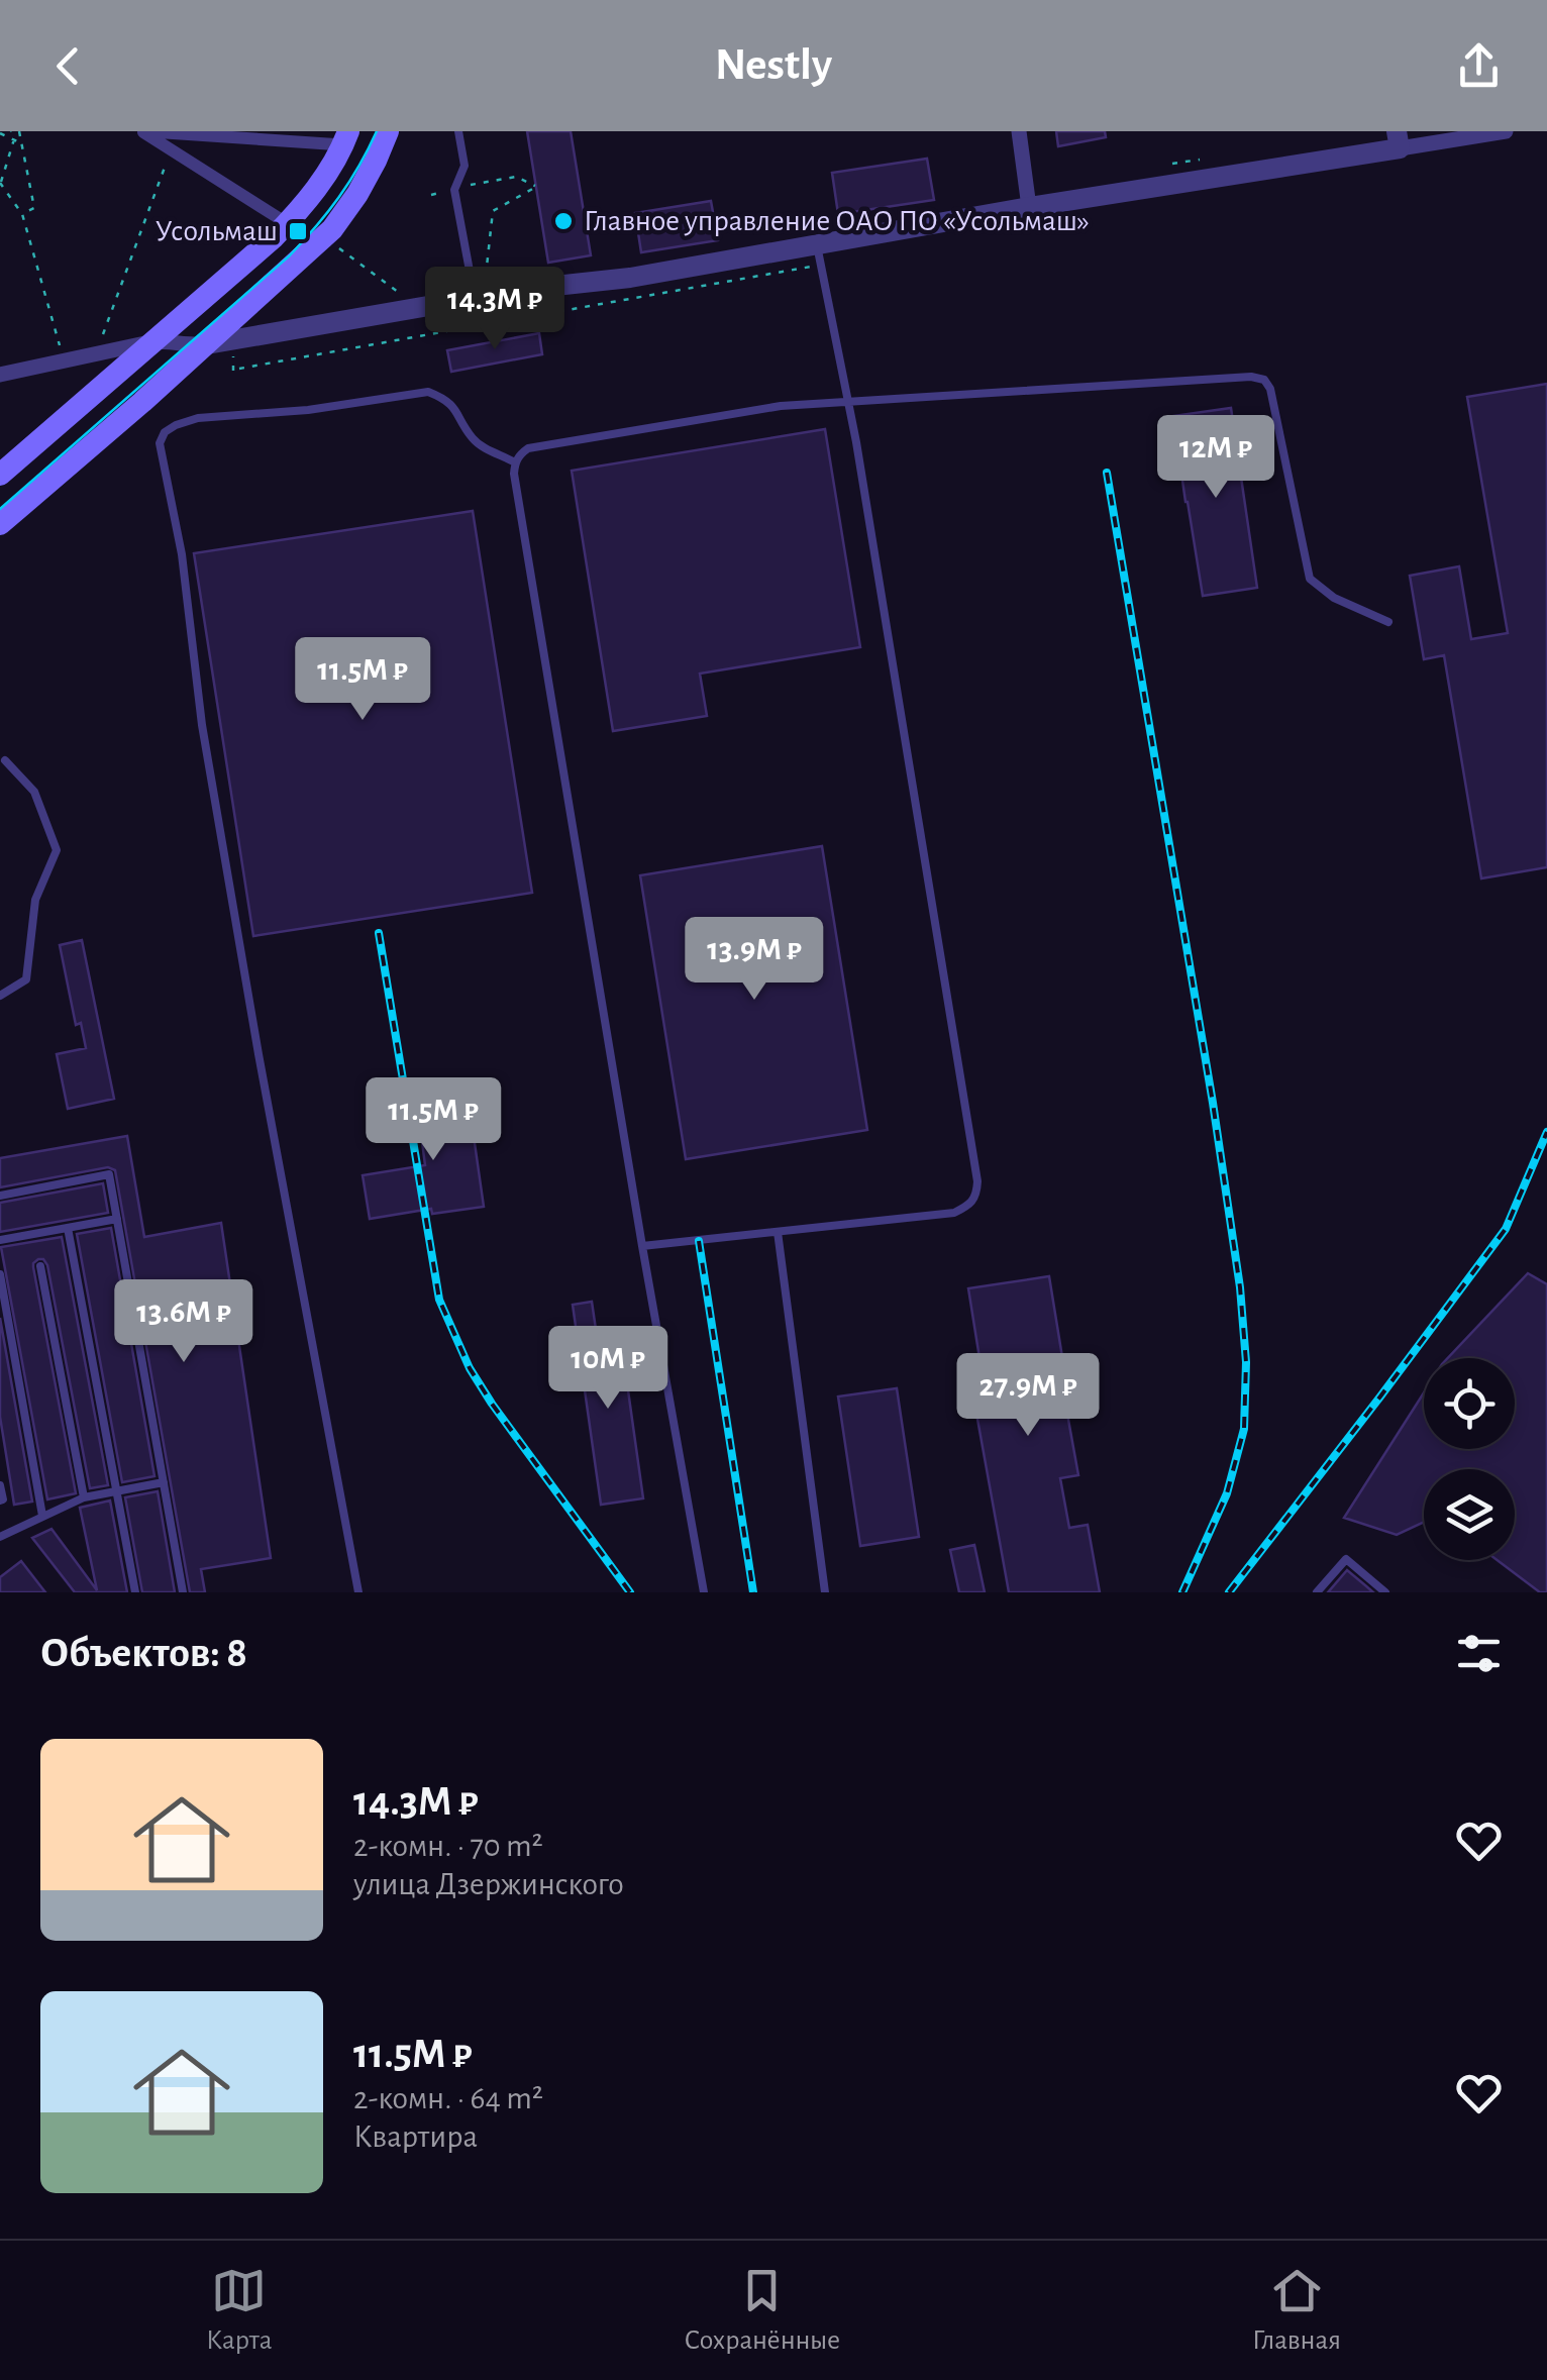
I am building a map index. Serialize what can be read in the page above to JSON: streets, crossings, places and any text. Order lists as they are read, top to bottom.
{
  "places": {
    "other": ["Главное управление ОАО ПО «Усольмаш»"],
    "transit": ["Усольмаш"]
  },
  "page": {
    "header": "Nestly",
    "price": [
      "14.3M ₽",
      "12M ₽",
      "11.5M ₽",
      "13.9M ₽",
      "11.5M ₽",
      "13.6M ₽",
      "10M ₽",
      "27.9M ₽"
    ],
    "heading": "Объектов: 8",
    "list": [
      {
        "name": "14.3M ₽",
        "note": "2-комн. · 70 m² · улица Дзержинского"
      },
      {
        "name": "11.5M ₽",
        "note": "2-комн. · 64 m² · Квартира"
      }
    ],
    "tabs": ["Карта", "Сохранённые", "Главная"]
  }
}
